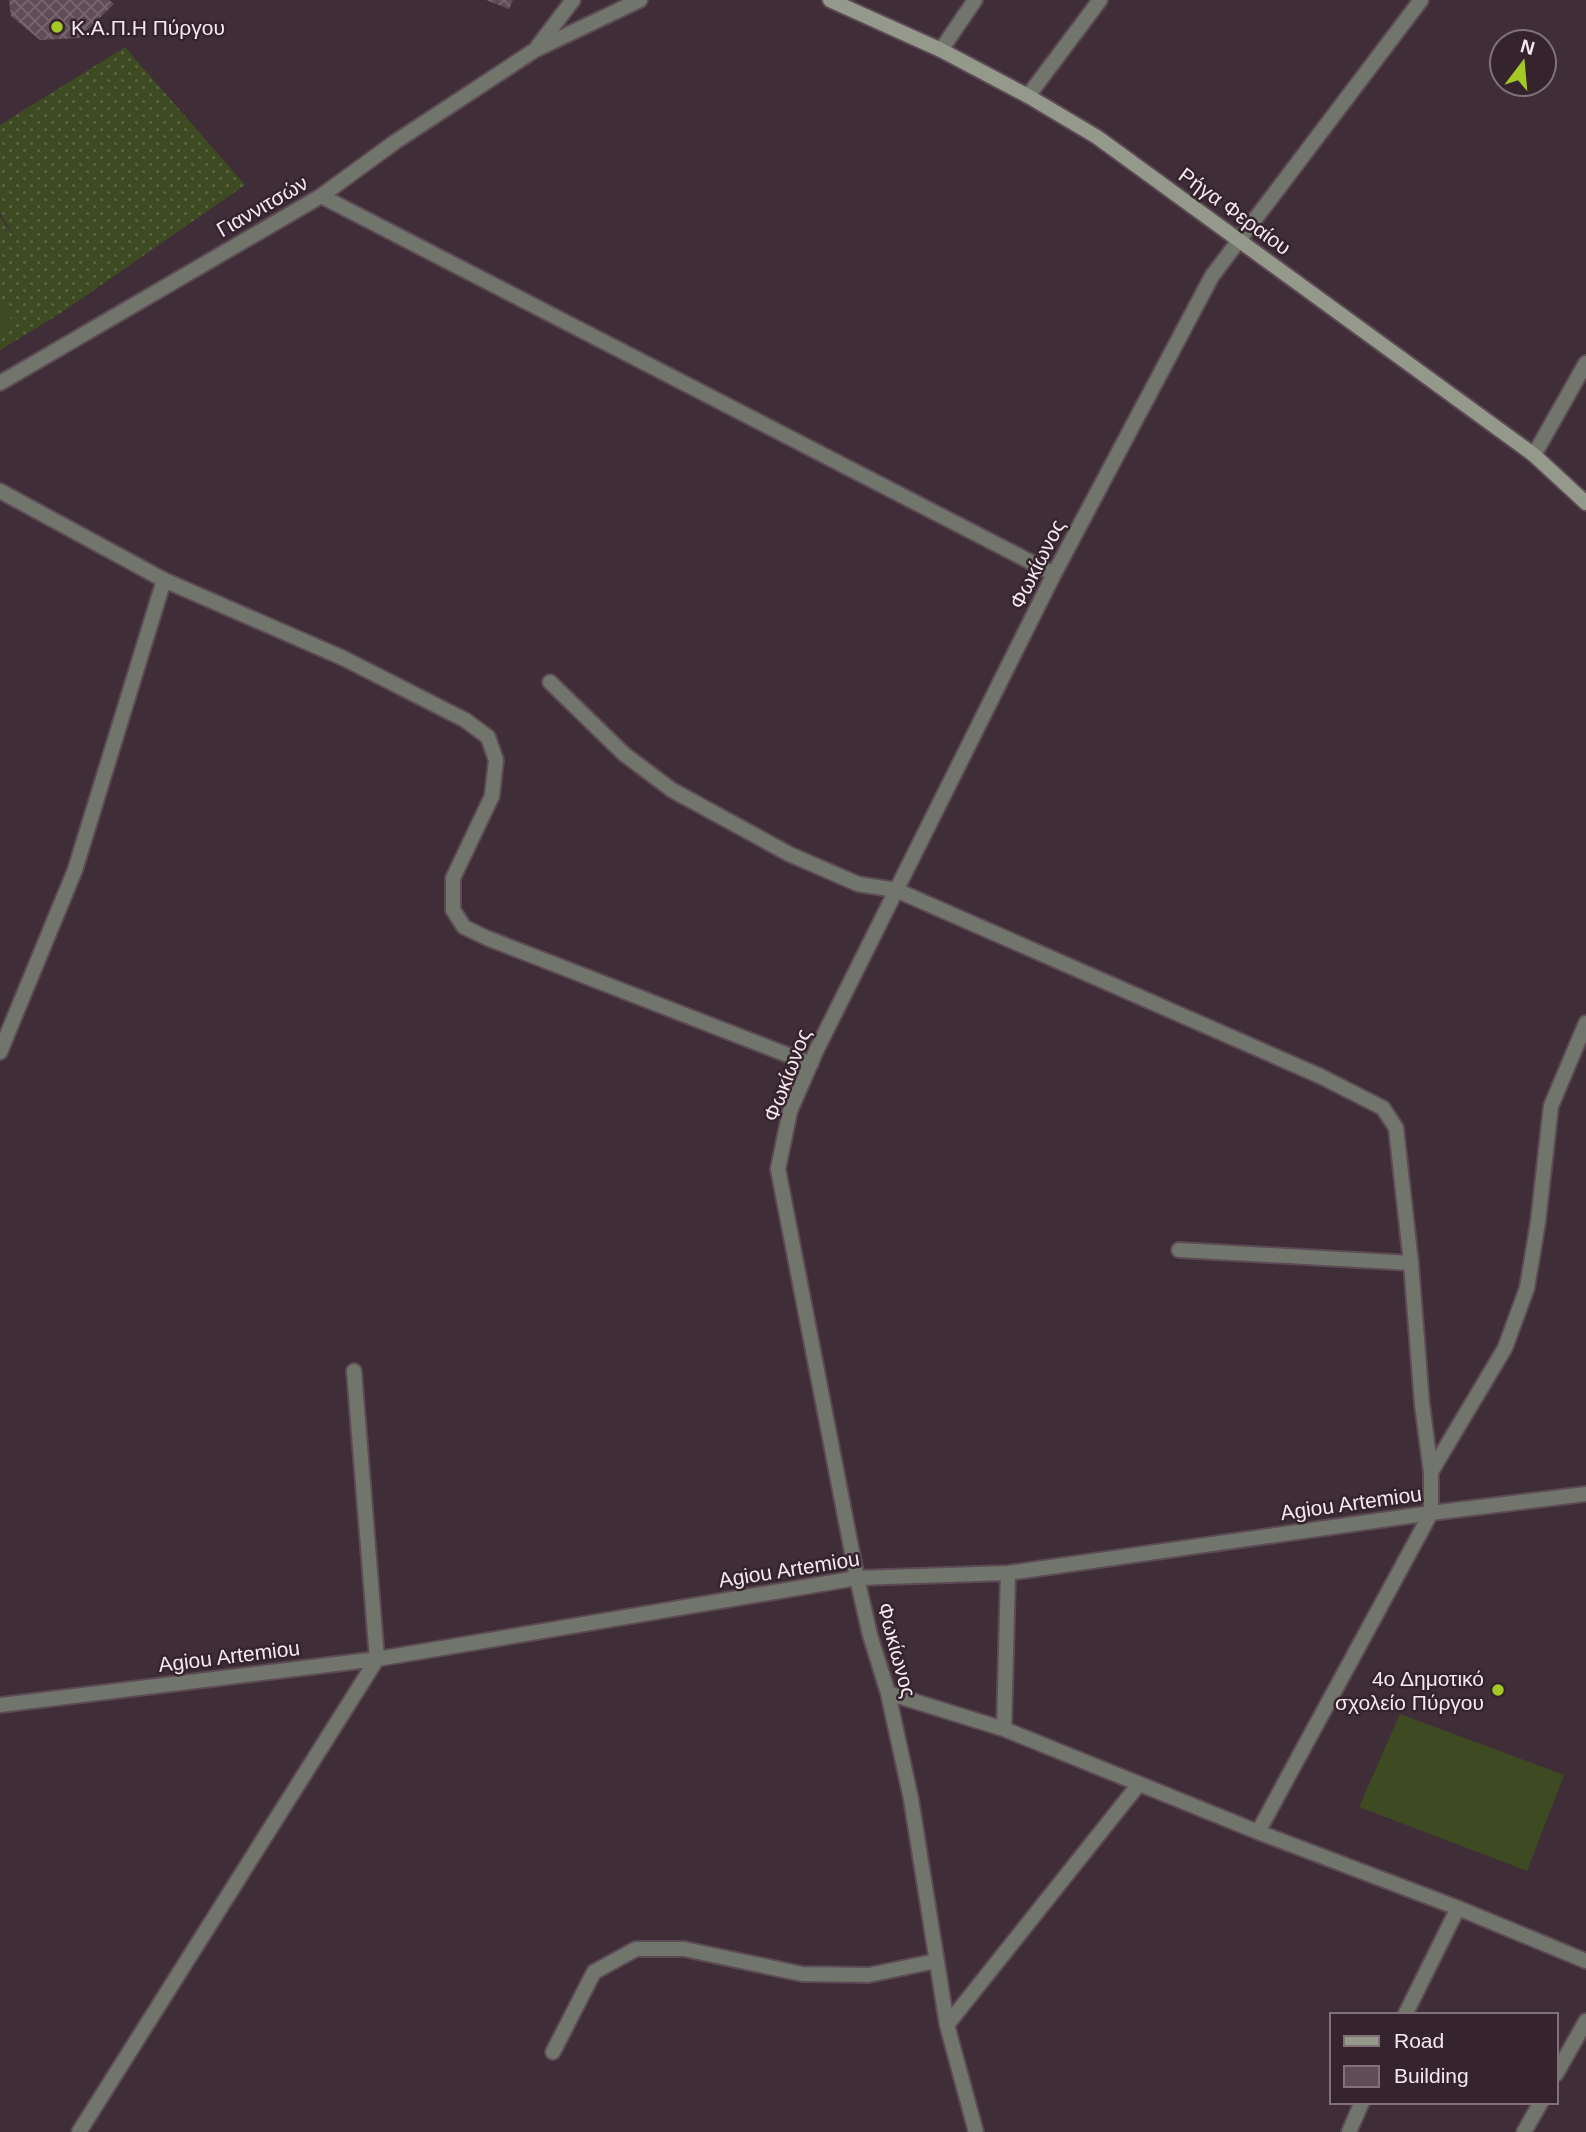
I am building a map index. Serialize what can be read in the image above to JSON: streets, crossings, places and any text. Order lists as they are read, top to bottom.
{
  "streets": {
    "street": [
      "Γιαννιτσών",
      "Ρήγα Φεραίου",
      "Φωκίωνος",
      "Agiou Artemiou"
    ]
  },
  "crossings": [
    ["Ρήγα Φεραίου", "Φωκίωνος"],
    ["Φωκίωνος", "Agiou Artemiou"]
  ],
  "places": ["Κ.Α.Π.Η Πύργου", "4ο Δημοτικό σχολείο Πύργου"],
  "legend": ["Road", "Building"],
  "north": "top"
}
